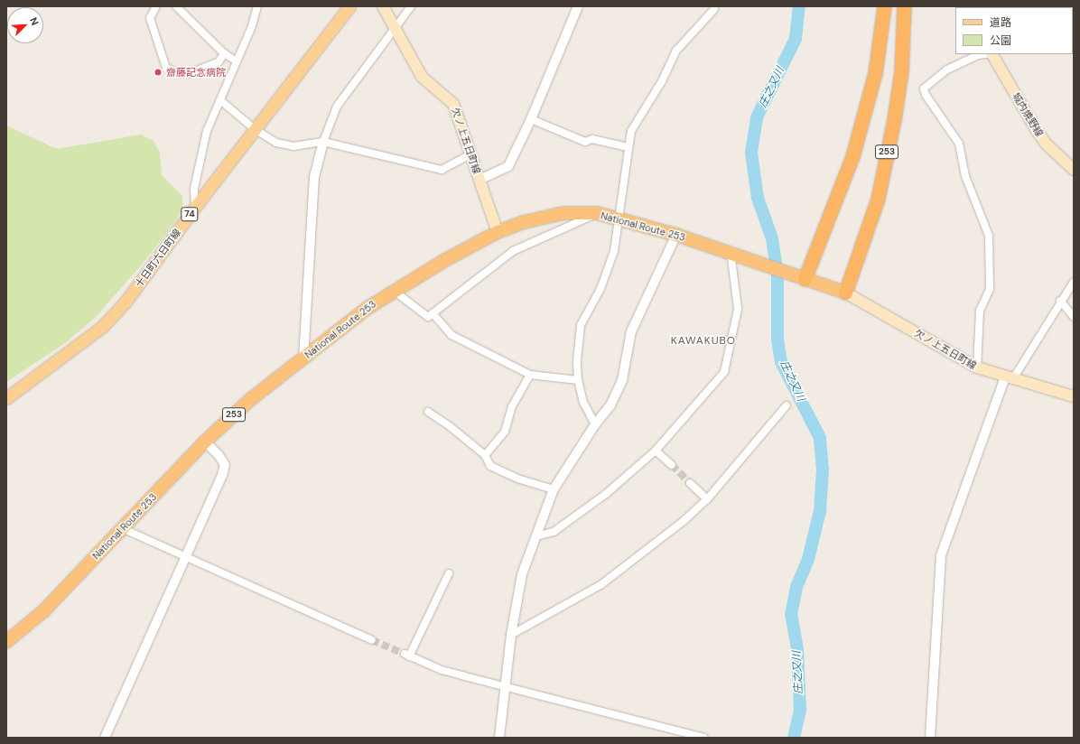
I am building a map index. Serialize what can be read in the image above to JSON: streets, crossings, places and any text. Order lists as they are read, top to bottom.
{
  "streets": {
    "highway": ["253", "National Route 253"],
    "main road": [
      "城内焼野線",
      "欠ノ上五日町線",
      "74",
      "十日町六日町線"
    ]
  },
  "crossings": [
    ["欠ノ上五日町線", "253"],
    ["欠ノ上五日町線", "National Route 253"],
    ["253", "National Route 253"]
  ],
  "districts": ["KAWAKUBO"],
  "water": ["庄之又川"],
  "places": ["齋藤記念病院"],
  "legend": ["道路", "公園"],
  "north": "top right"
}
